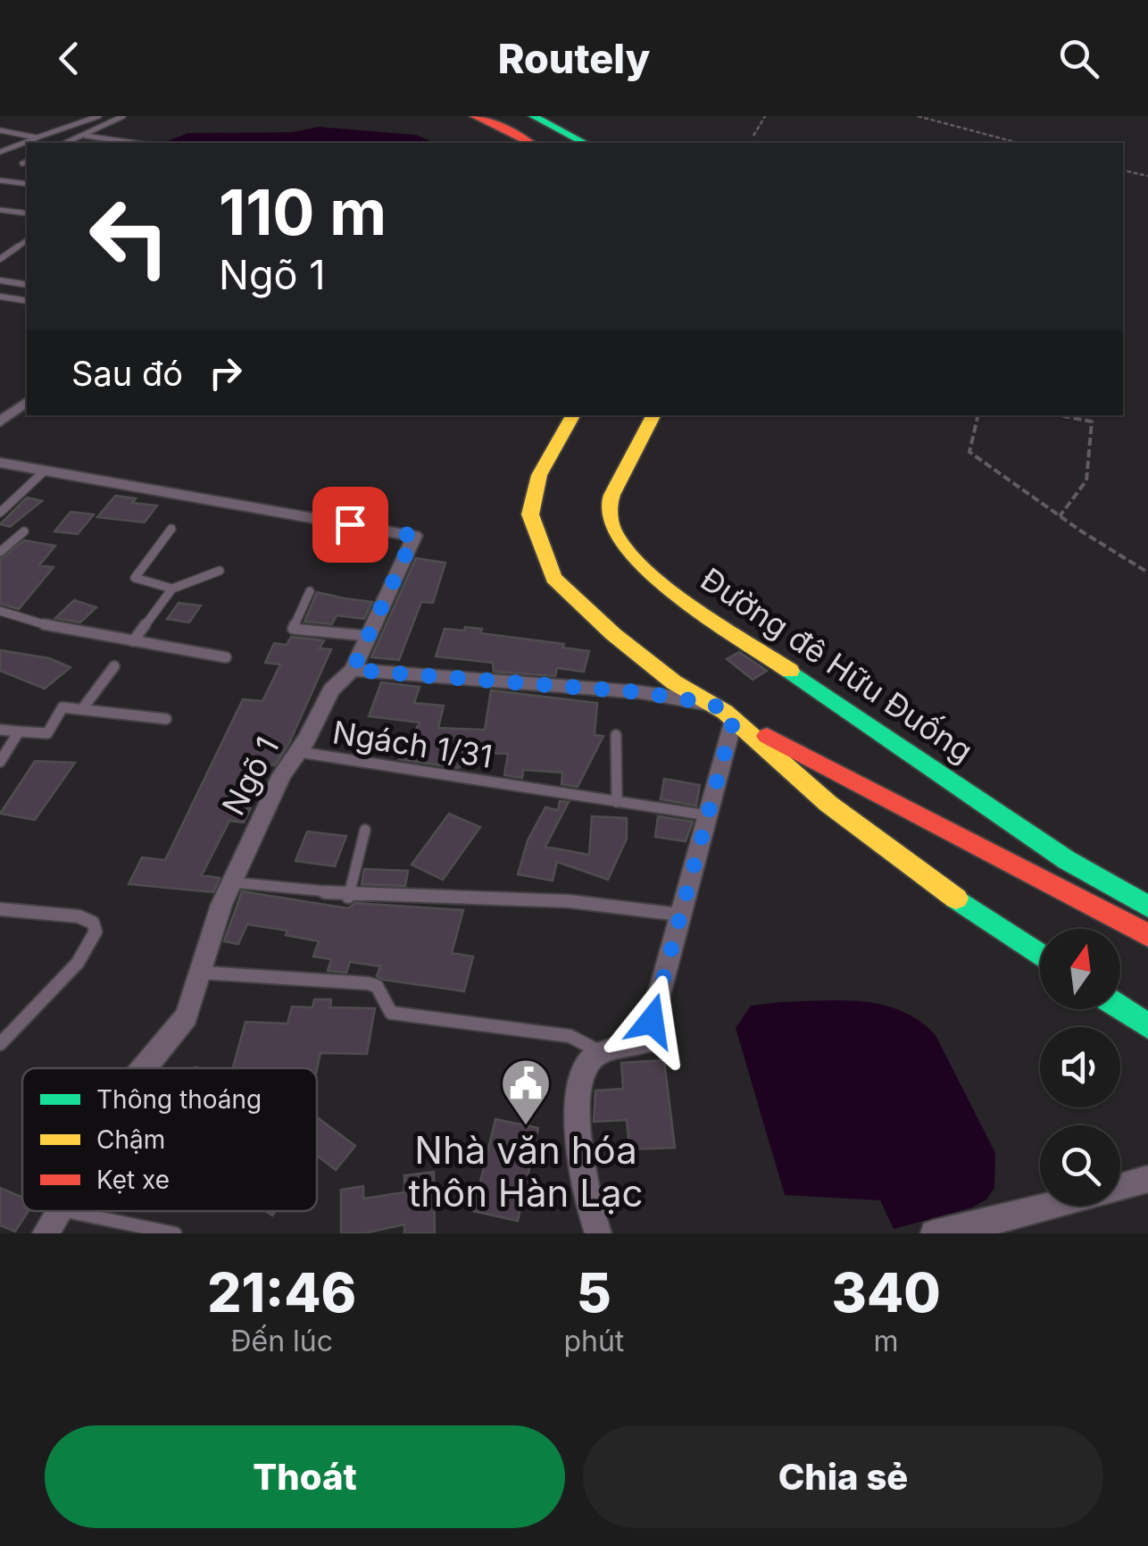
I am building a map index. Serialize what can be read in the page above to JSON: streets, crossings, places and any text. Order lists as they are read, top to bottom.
{
  "streets": {
    "main road": ["Đường đê Hữu Đuống"],
    "street": ["Ngõ 1"],
    "lane": ["Ngách 1/31"]
  },
  "crossings": [
    ["Ngách 1/31", "Ngõ 1"]
  ],
  "places": {
    "public building": ["Nhà văn hóa thôn Hàn Lạc"]
  },
  "legend": ["Thông thoáng", "Chậm", "Kẹt xe"],
  "north": "top",
  "page": {
    "header": "Routely",
    "turn": ["110 m", "Ngõ 1"],
    "then": "Sau đó",
    "eta": [
      "21:46",
      "Đến lúc",
      "5",
      "phút",
      "340",
      "m"
    ],
    "buttons": ["Thoát", "Chia sẻ"]
  }
}
